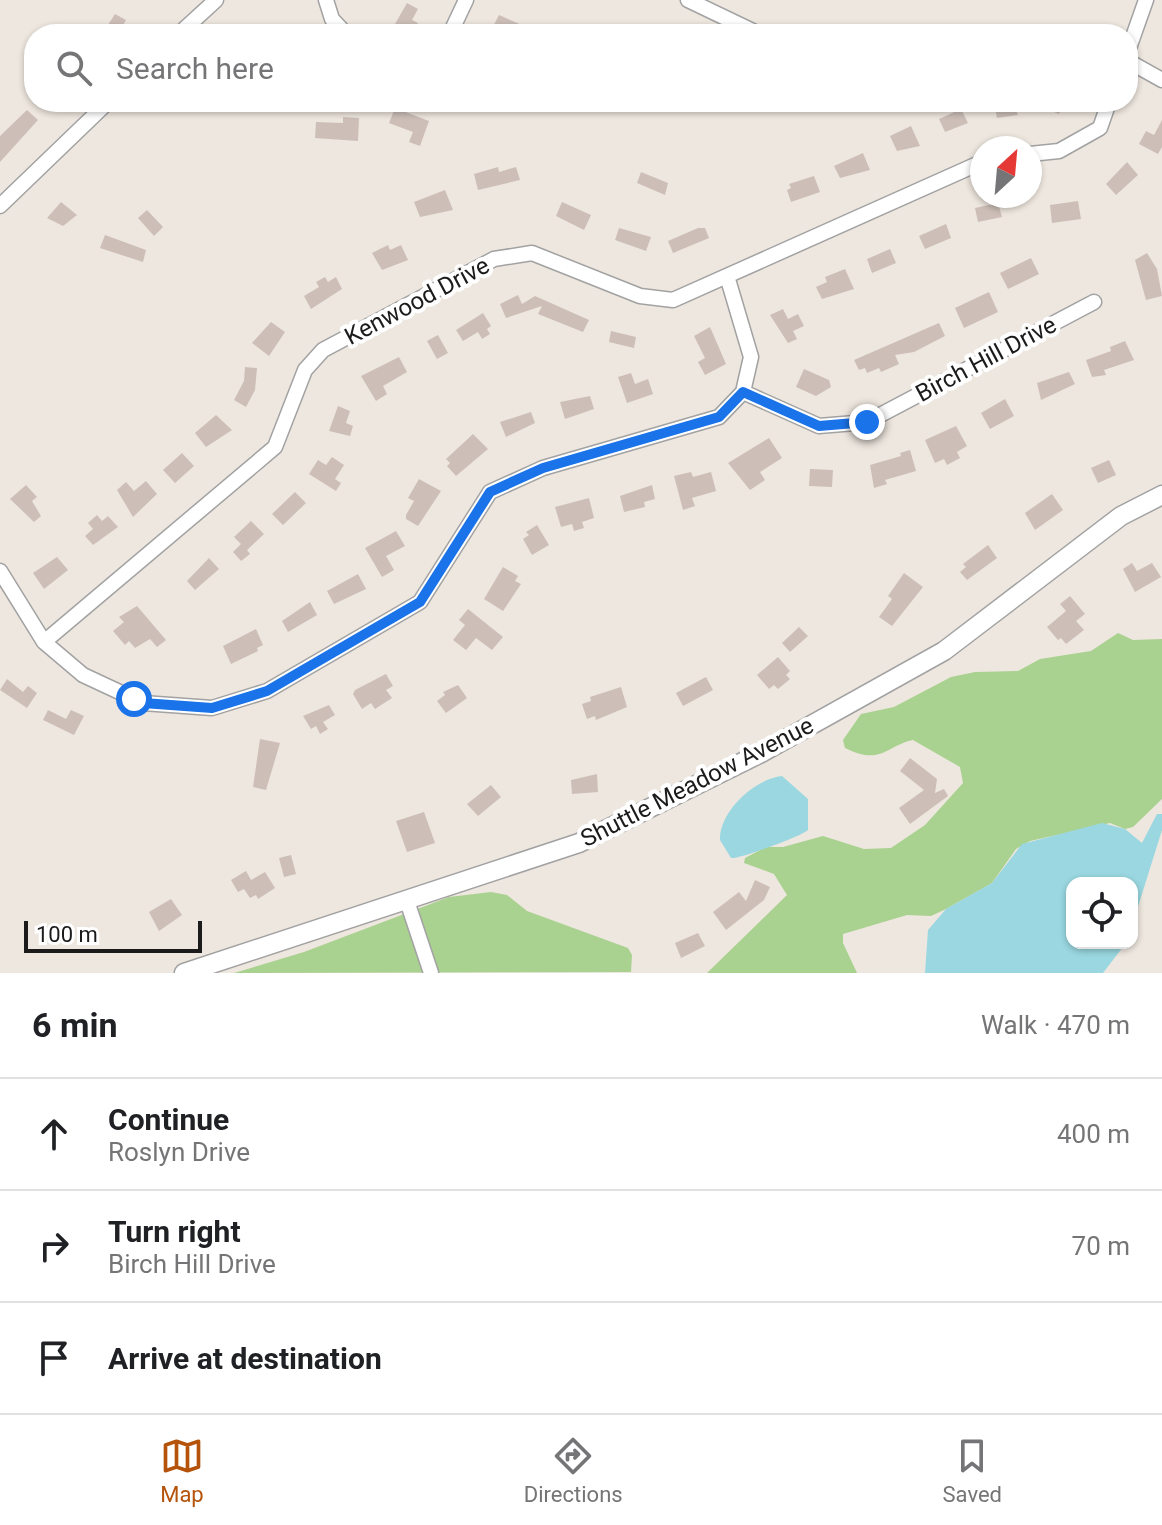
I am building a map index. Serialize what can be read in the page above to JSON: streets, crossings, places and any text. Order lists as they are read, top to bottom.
{
  "streets": {
    "street": ["Kenwood Drive", "Birch Hill Drive", "Shuttle Meadow Avenue"]
  },
  "scale_bar": "100 m",
  "north": "top right",
  "page": {
    "search": "Search here",
    "scale": "100 m",
    "heading": ["6 min", "Walk · 470 m"],
    "list": [
      ["Continue", "Roslyn Drive", "400 m"],
      ["Turn right", "Birch Hill Drive", "70 m"],
      "Arrive at destination"
    ],
    "nav": ["Map", "Directions", "Saved"]
  }
}
